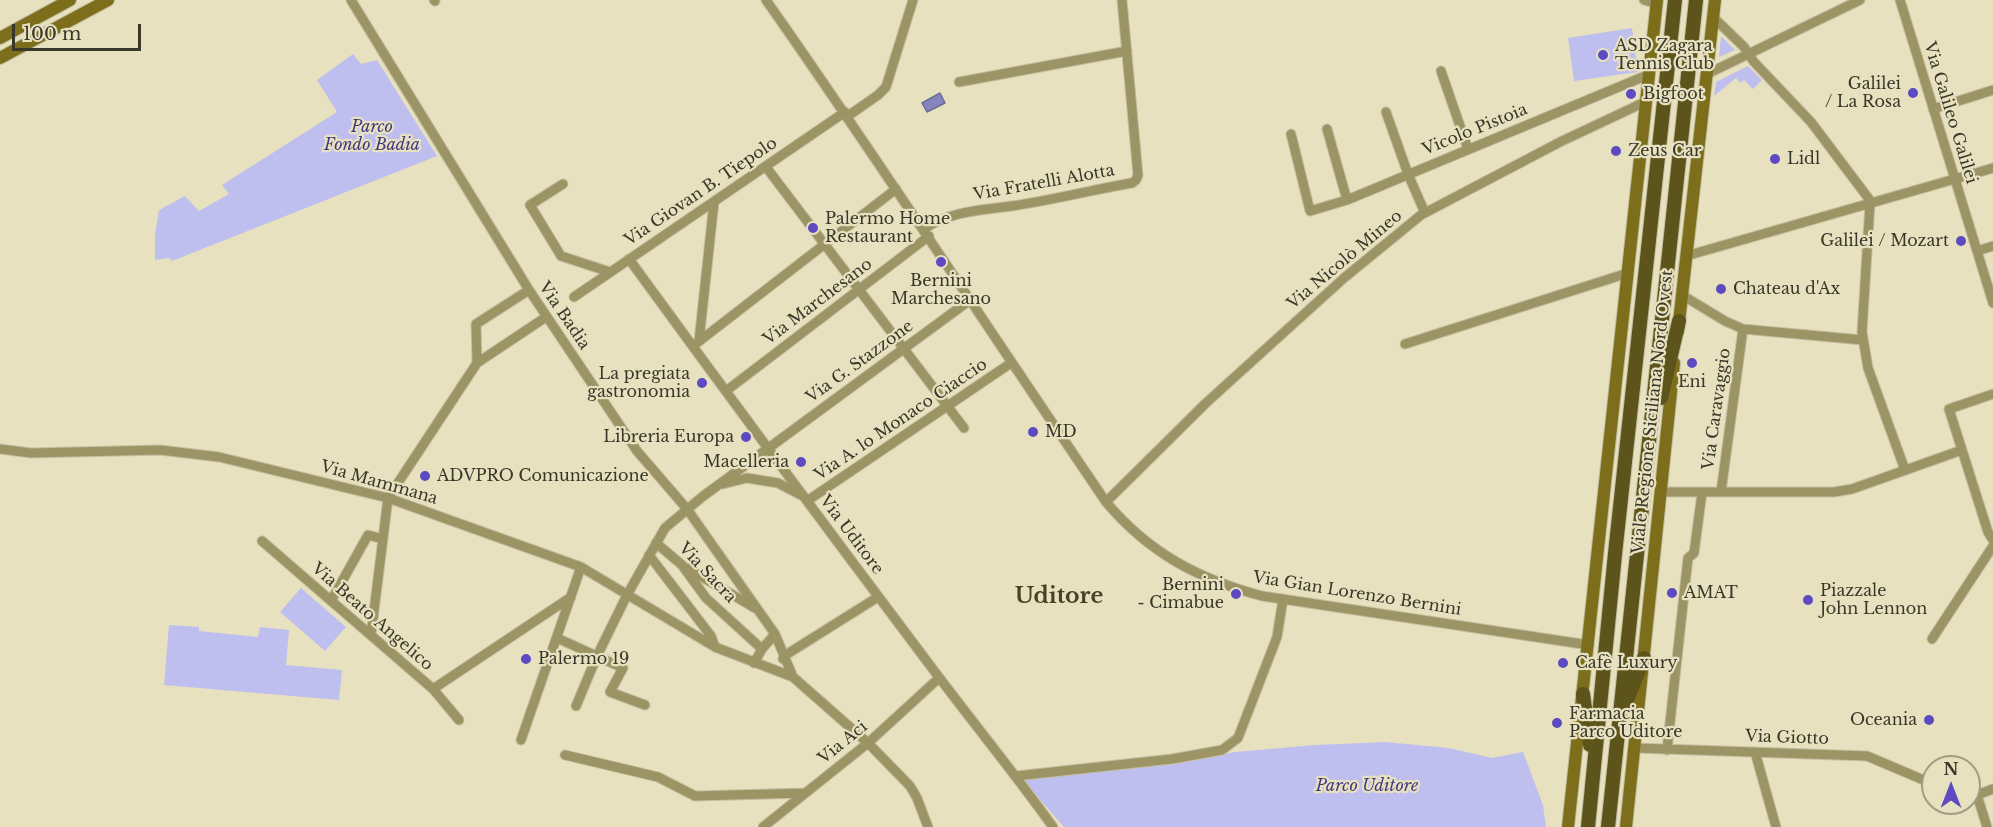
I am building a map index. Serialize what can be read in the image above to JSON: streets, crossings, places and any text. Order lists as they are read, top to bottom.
{
  "streets": {
    "main road": ["Viale Regione Siciliana Nord Ovest"],
    "street": [
      "Via Galileo Galilei",
      "Vicolo Pistoia",
      "Via Fratelli Alotta",
      "Via Giovan B. Tiepolo",
      "Via Nicolò Mineo",
      "Via Marchesano",
      "Via Badia",
      "Via G. Stazzone",
      "Via Caravaggio",
      "Via A. lo Monaco Ciaccio",
      "Via Mammana",
      "Via Uditore",
      "Via Sacra",
      "Via Gian Lorenzo Bernini",
      "Via Beato Angelico",
      "Via Giotto",
      "Via Aci"
    ]
  },
  "crossings": [
    ["Via Fratelli Alotta", "Via Marchesano"],
    ["Via Fratelli Alotta", "Via Gian Lorenzo Bernini"],
    ["Via Giovan B. Tiepolo", "Via Uditore"],
    ["Via Giovan B. Tiepolo", "Via Gian Lorenzo Bernini"],
    ["Via Nicolò Mineo", "Via Gian Lorenzo Bernini"],
    ["Via Marchesano", "Via Uditore"],
    ["Via Marchesano", "Via Gian Lorenzo Bernini"],
    ["Via Badia", "Via G. Stazzone"],
    ["Via Badia", "Via Mammana"],
    ["Via G. Stazzone", "Via Mammana"],
    ["Via G. Stazzone", "Via Uditore"],
    ["Via G. Stazzone", "Via Sacra"],
    ["Via G. Stazzone", "Via Gian Lorenzo Bernini"],
    ["Viale Regione Siciliana Nord Ovest", "Via Giotto"],
    ["Via A. lo Monaco Ciaccio", "Via Uditore"],
    ["Via A. lo Monaco Ciaccio", "Via Gian Lorenzo Bernini"],
    ["Via Uditore", "Via Aci"]
  ],
  "districts": ["Uditore"],
  "parks": ["Parco Fondo Badia", "Parco Uditore"],
  "places": [
    "ASD Zagara Tennis Club",
    "Galilei / La Rosa",
    "Bigfoot",
    "Zeus Car",
    "Lidl",
    "Palermo Home Restaurant",
    "Galilei / Mozart",
    "Bernini Marchesano",
    "Chateau d'Ax",
    "Eni",
    "La pregiata gastronomia",
    "MD",
    "Libreria Europa",
    "Macelleria",
    "ADVPRO Comunicazione",
    "AMAT",
    "Bernini - Cimabue",
    "Piazzale John Lennon",
    "Palermo 19",
    "Cafè Luxury",
    "Oceania",
    "Farmacia Parco Uditore"
  ],
  "scale_bar": "100 m",
  "north": "top"
}
